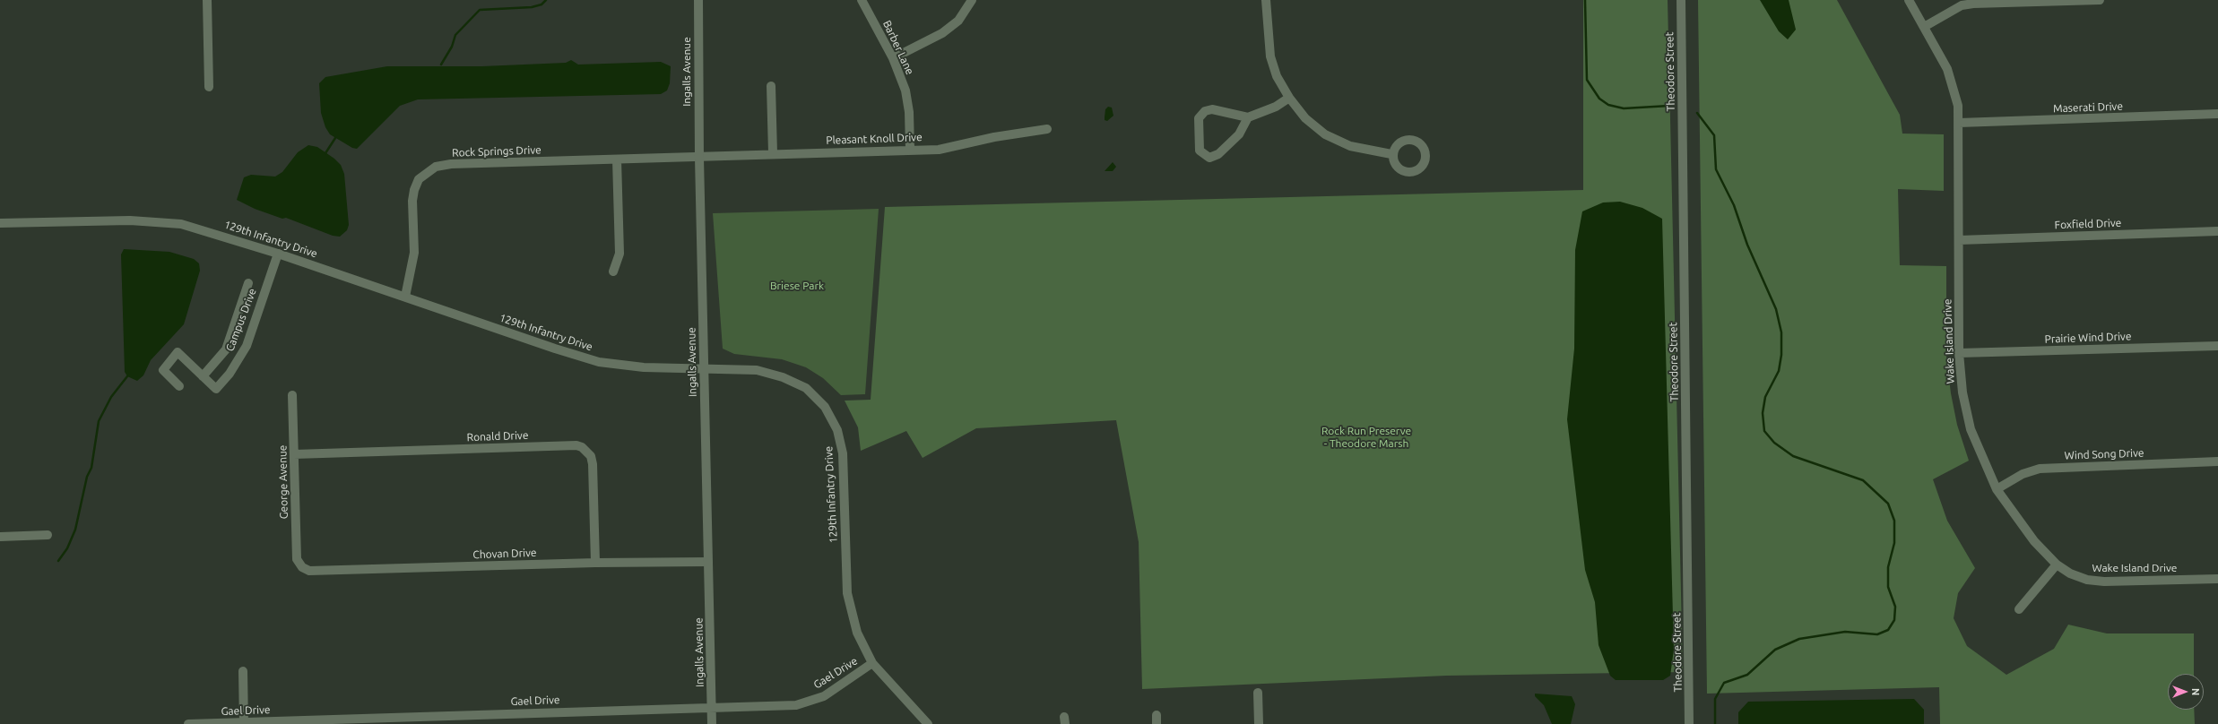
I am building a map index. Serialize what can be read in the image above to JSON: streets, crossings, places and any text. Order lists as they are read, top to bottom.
{
  "streets": {
    "street": [
      "Barber Lane",
      "Ingalls Avenue",
      "Theodore Street",
      "Maserati Drive",
      "Pleasant Knoll Drive",
      "Rock Springs Drive",
      "Foxfield Drive",
      "129th Infantry Drive",
      "Campus Drive",
      "Prairie Wind Drive",
      "Wake Island Drive",
      "Ronald Drive",
      "Wind Song Drive",
      "George Avenue",
      "Chovan Drive",
      "Gael Drive"
    ]
  },
  "crossings": [
    ["Barber Lane", "Pleasant Knoll Drive"],
    ["Ingalls Avenue", "Pleasant Knoll Drive"],
    ["Ingalls Avenue", "Rock Springs Drive"],
    ["Ingalls Avenue", "129th Infantry Drive"],
    ["Ingalls Avenue", "Chovan Drive"],
    ["Ingalls Avenue", "Gael Drive"],
    ["Maserati Drive", "Wake Island Drive"],
    ["Pleasant Knoll Drive", "Rock Springs Drive"],
    ["Rock Springs Drive", "129th Infantry Drive"],
    ["Foxfield Drive", "Wake Island Drive"],
    ["129th Infantry Drive", "Campus Drive"],
    ["129th Infantry Drive", "Gael Drive"],
    ["Prairie Wind Drive", "Wake Island Drive"],
    ["Wake Island Drive", "Wind Song Drive"],
    ["Ronald Drive", "George Avenue"],
    ["Ronald Drive", "Chovan Drive"],
    ["George Avenue", "Chovan Drive"]
  ],
  "parks": ["Briese Park", "Rock Run Preserve - Theodore Marsh"],
  "north": "right"
}
